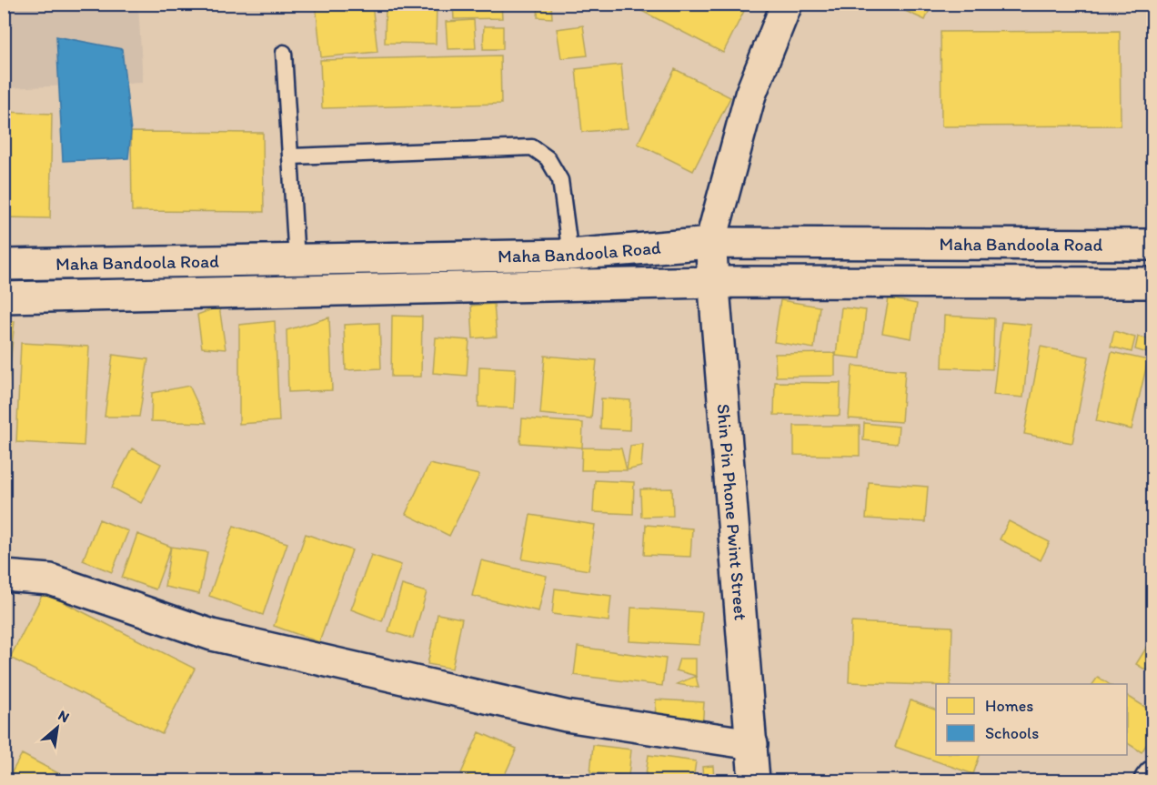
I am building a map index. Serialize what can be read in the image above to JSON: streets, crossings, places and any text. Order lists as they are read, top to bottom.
{
  "streets": {
    "main road": ["Maha Bandoola Road", "Shin Pin Phone Pwint Street"]
  },
  "crossings": [
    ["Maha Bandoola Road", "Shin Pin Phone Pwint Street"]
  ],
  "legend": ["Homes", "Schools"],
  "north": "top right"
}
